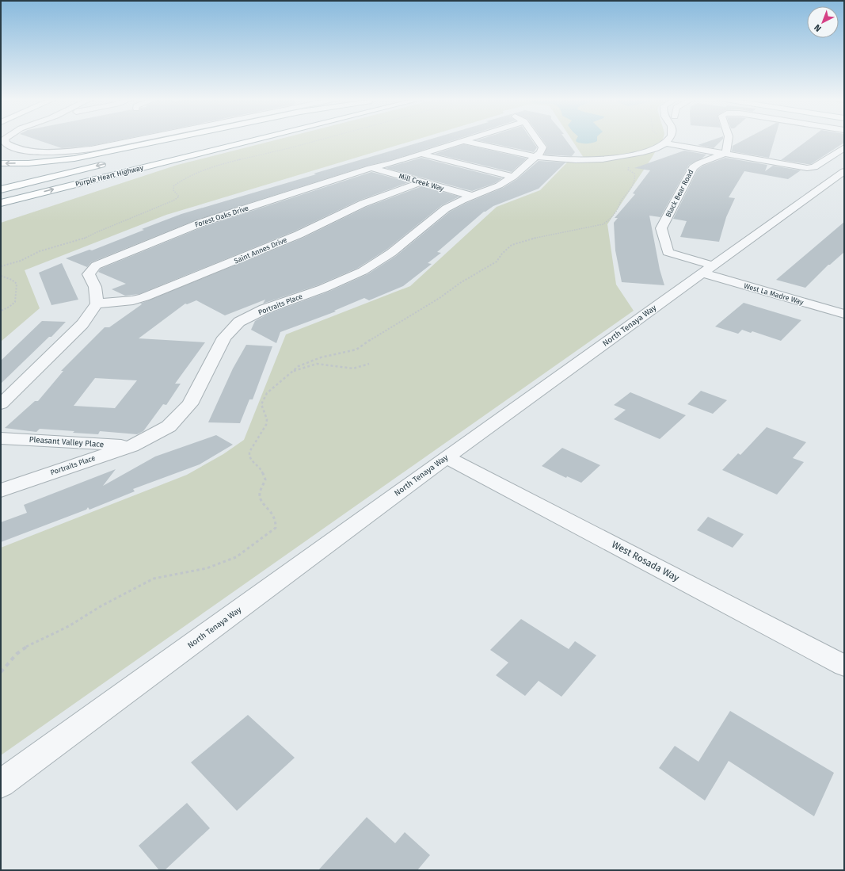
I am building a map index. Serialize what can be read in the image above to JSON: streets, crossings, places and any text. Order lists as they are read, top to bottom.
{
  "streets": {
    "main road": ["Purple Heart Highway"],
    "street": [
      "Mill Creek Way",
      "Black Bear Road",
      "Forest Oaks Drive",
      "Saint Annes Drive",
      "West La Madre Way",
      "Portraits Place",
      "North Tenaya Way",
      "Pleasant Valley Place",
      "West Rosada Way"
    ]
  },
  "crossings": [
    ["Mill Creek Way", "Forest Oaks Drive"],
    ["Mill Creek Way", "Saint Annes Drive"],
    ["Mill Creek Way", "Portraits Place"],
    ["Black Bear Road", "West La Madre Way"],
    ["Black Bear Road", "North Tenaya Way"],
    ["Forest Oaks Drive", "Saint Annes Drive"],
    ["West La Madre Way", "North Tenaya Way"],
    ["Portraits Place", "Pleasant Valley Place"],
    ["North Tenaya Way", "West Rosada Way"]
  ],
  "north": "bottom left"
}
